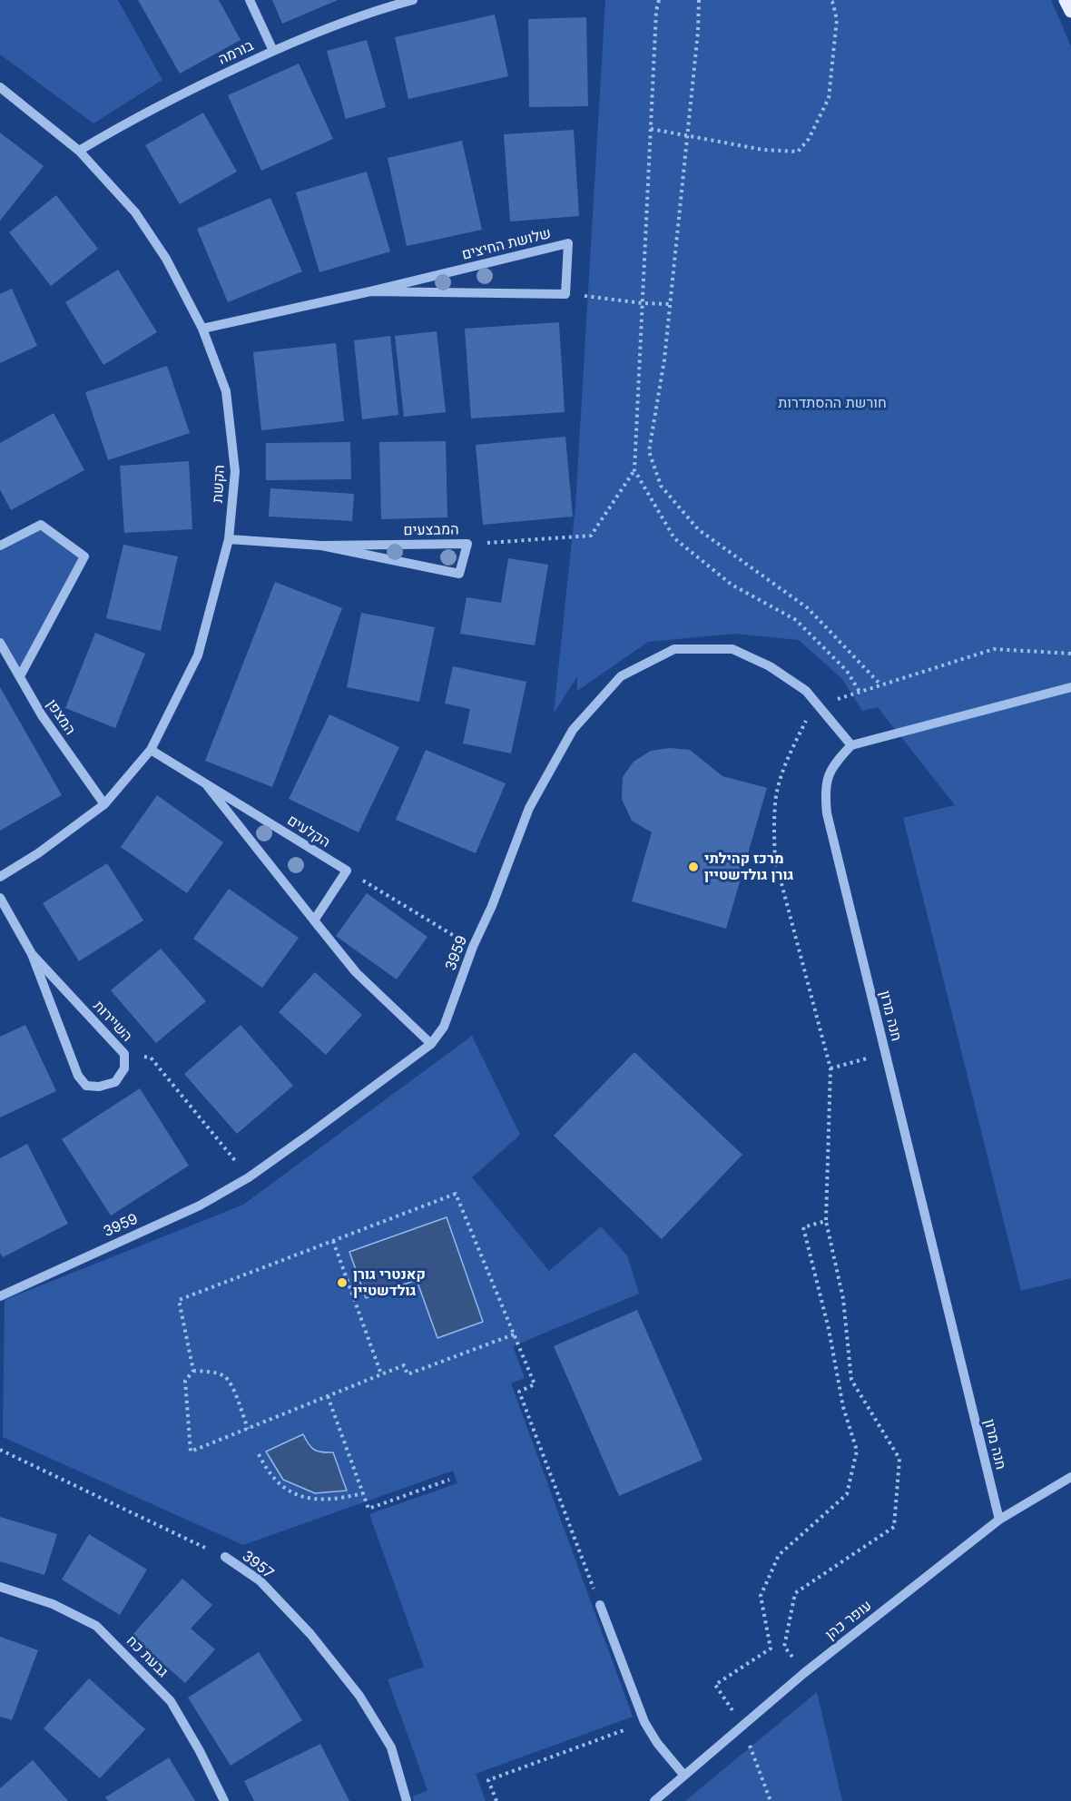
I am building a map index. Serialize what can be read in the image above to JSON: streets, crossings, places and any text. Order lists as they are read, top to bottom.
{
  "streets": {
    "street": [
      "בורמה",
      "שלושת החיצים",
      "הקשת",
      "המבצעים",
      "המצפן",
      "הקלעים",
      "3959",
      "חנה מרון",
      "השיירות",
      "3957",
      "עופר כהן",
      "גבעת כח"
    ]
  },
  "crossings": [
    ["בורמה", "הקשת"],
    ["שלושת החיצים", "הקשת"],
    ["הקשת", "המבצעים"],
    ["הקשת", "המצפן"],
    ["הקשת", "הקלעים"],
    ["הקלעים", "3959"],
    ["3959", "חנה מרון"],
    ["חנה מרון", "עופר כהן"]
  ],
  "parks": ["חורשת ההסתדרות"],
  "places": ["מרכז קהילתי גורן גולדשטיין", "קאנטרי גורן גולדשטיין"]
}
